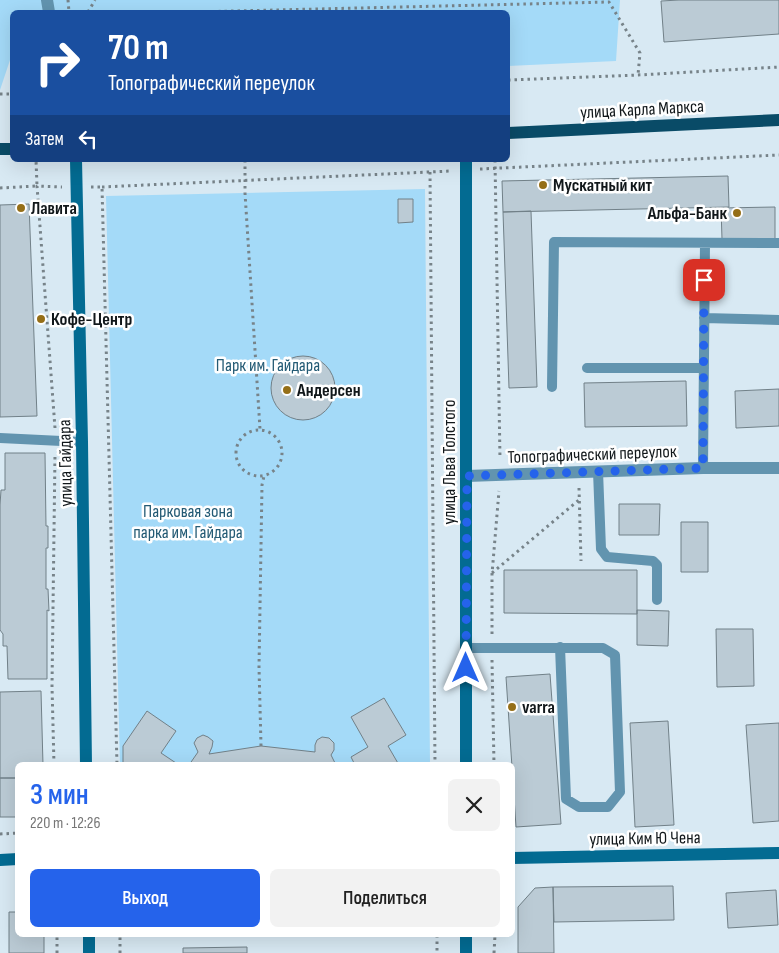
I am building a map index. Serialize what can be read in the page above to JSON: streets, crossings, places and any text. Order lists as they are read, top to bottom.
{
  "streets": {
    "main road": ["улица Карла Маркса"],
    "street": [
      "Топографический переулок",
      "улица Льва Толстого",
      "улица Гайдара",
      "улица Ким Ю Чена"
    ]
  },
  "crossings": [
    ["Топографический переулок", "улица Льва Толстого"]
  ],
  "parks": ["Парк им. Гайдара", "Парковая зона парка им. Гайдара"],
  "places": [
    "Мускатный кит",
    "Лавита",
    "Альфа-Банк",
    "Кофе-Центр",
    "Андерсен",
    "varra"
  ],
  "page": {
    "turn": ["70 m", "Топографический переулок"],
    "then": "Затем",
    "heading": ["3 мин", "220 m · 12:26"],
    "buttons": ["Выход", "Поделиться"]
  }
}
